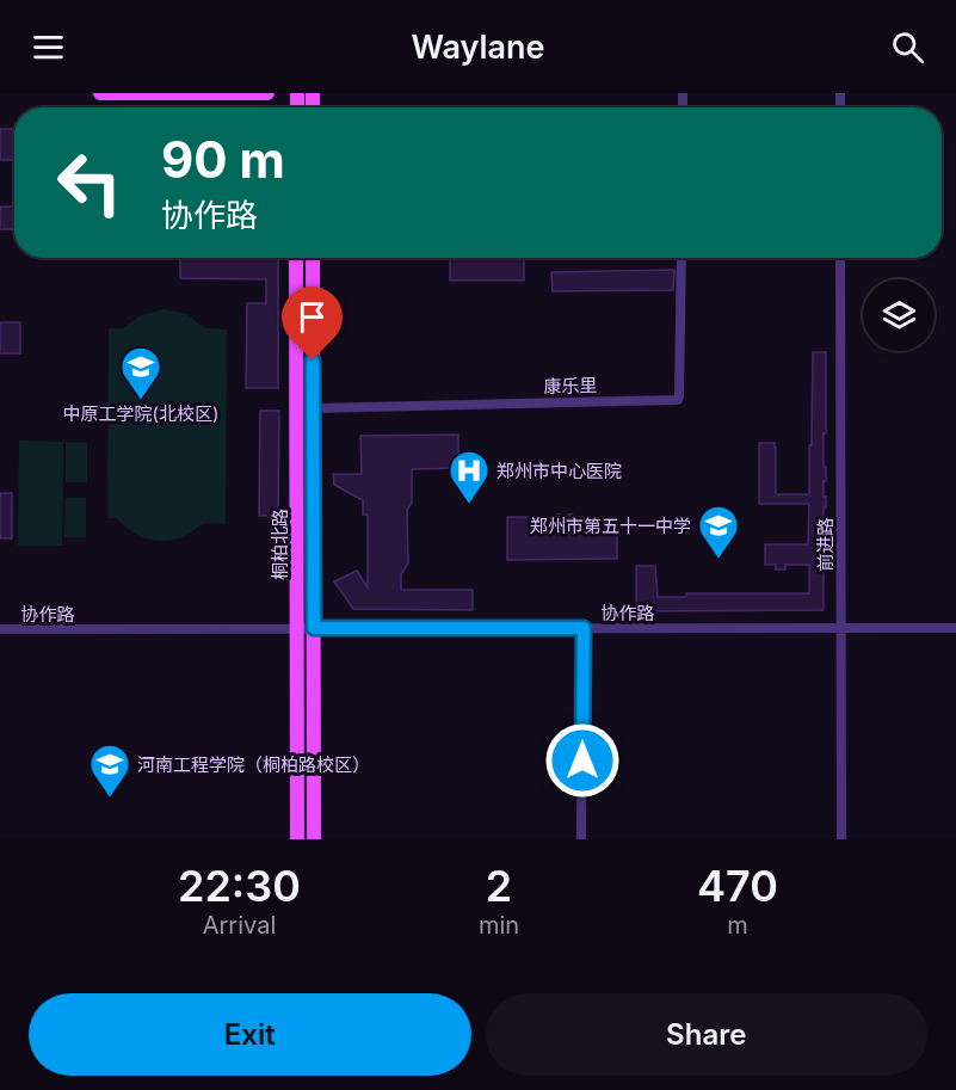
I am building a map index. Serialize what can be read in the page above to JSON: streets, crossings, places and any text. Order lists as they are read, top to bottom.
{
  "streets": {
    "main road": ["桐柏北路"],
    "street": ["康乐里", "前进路", "协作路"]
  },
  "crossings": [
    ["康乐里", "桐柏北路"],
    ["桐柏北路", "协作路"],
    ["前进路", "协作路"]
  ],
  "places": {
    "school or university": ["中原工学院(北校区)", "郑州市第五十一中学", "河南工程学院（桐柏路校区）"],
    "hospital": ["郑州市中心医院"]
  },
  "page": {
    "header": "Waylane",
    "turn": ["90 m", "协作路"],
    "eta": [
      "22:30",
      "Arrival",
      "2",
      "min",
      "470",
      "m"
    ],
    "buttons": ["Exit", "Share"]
  }
}
